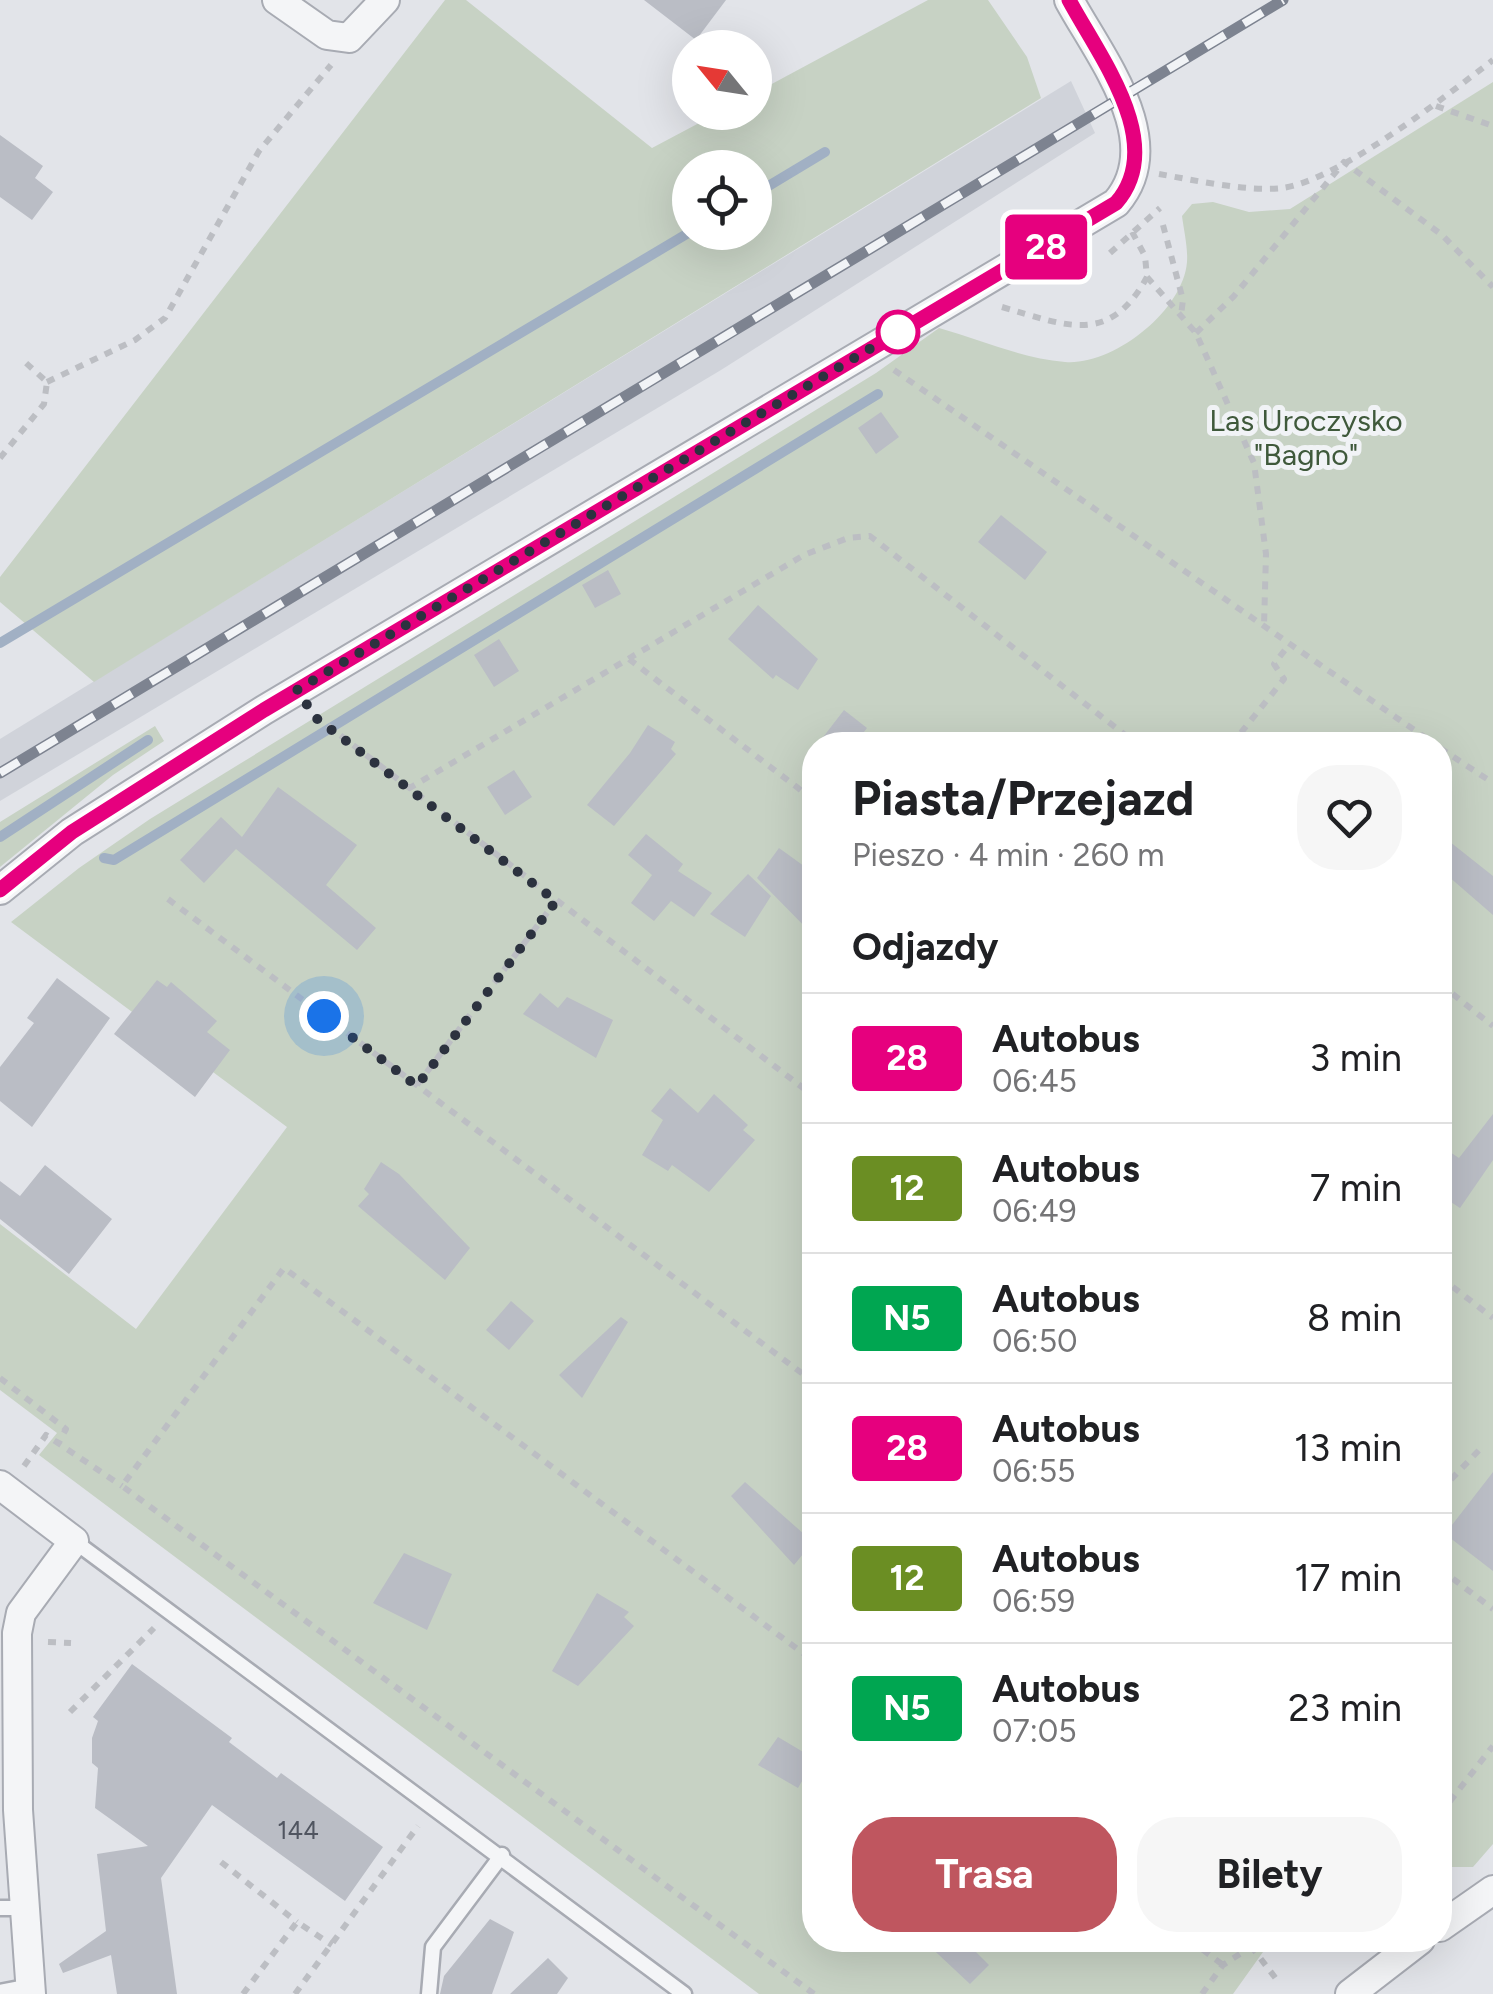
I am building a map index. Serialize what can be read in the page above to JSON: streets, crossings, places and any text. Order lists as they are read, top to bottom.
{
  "parks": ["Las Uroczysko \"Bagno\""],
  "lines": ["bus line 28"],
  "house_numbers": ["144"],
  "north": "top left",
  "page": {
    "on_map": "28",
    "heading": [
      ["Piasta/Przejazd", "Pieszo · 4 min · 260 m"],
      "Odjazdy"
    ],
    "list": [
      {
        "mark": "28",
        "name": "Autobus",
        "note": "06:45",
        "value": "3 min"
      },
      {
        "mark": "12",
        "name": "Autobus",
        "note": "06:49",
        "value": "7 min"
      },
      {
        "mark": "N5",
        "name": "Autobus",
        "note": "06:50",
        "value": "8 min"
      },
      {
        "mark": "28",
        "name": "Autobus",
        "note": "06:55",
        "value": "13 min"
      },
      {
        "mark": "12",
        "name": "Autobus",
        "note": "06:59",
        "value": "17 min"
      },
      {
        "mark": "N5",
        "name": "Autobus",
        "note": "07:05",
        "value": "23 min"
      }
    ],
    "buttons": ["Trasa", "Bilety"]
  }
}
